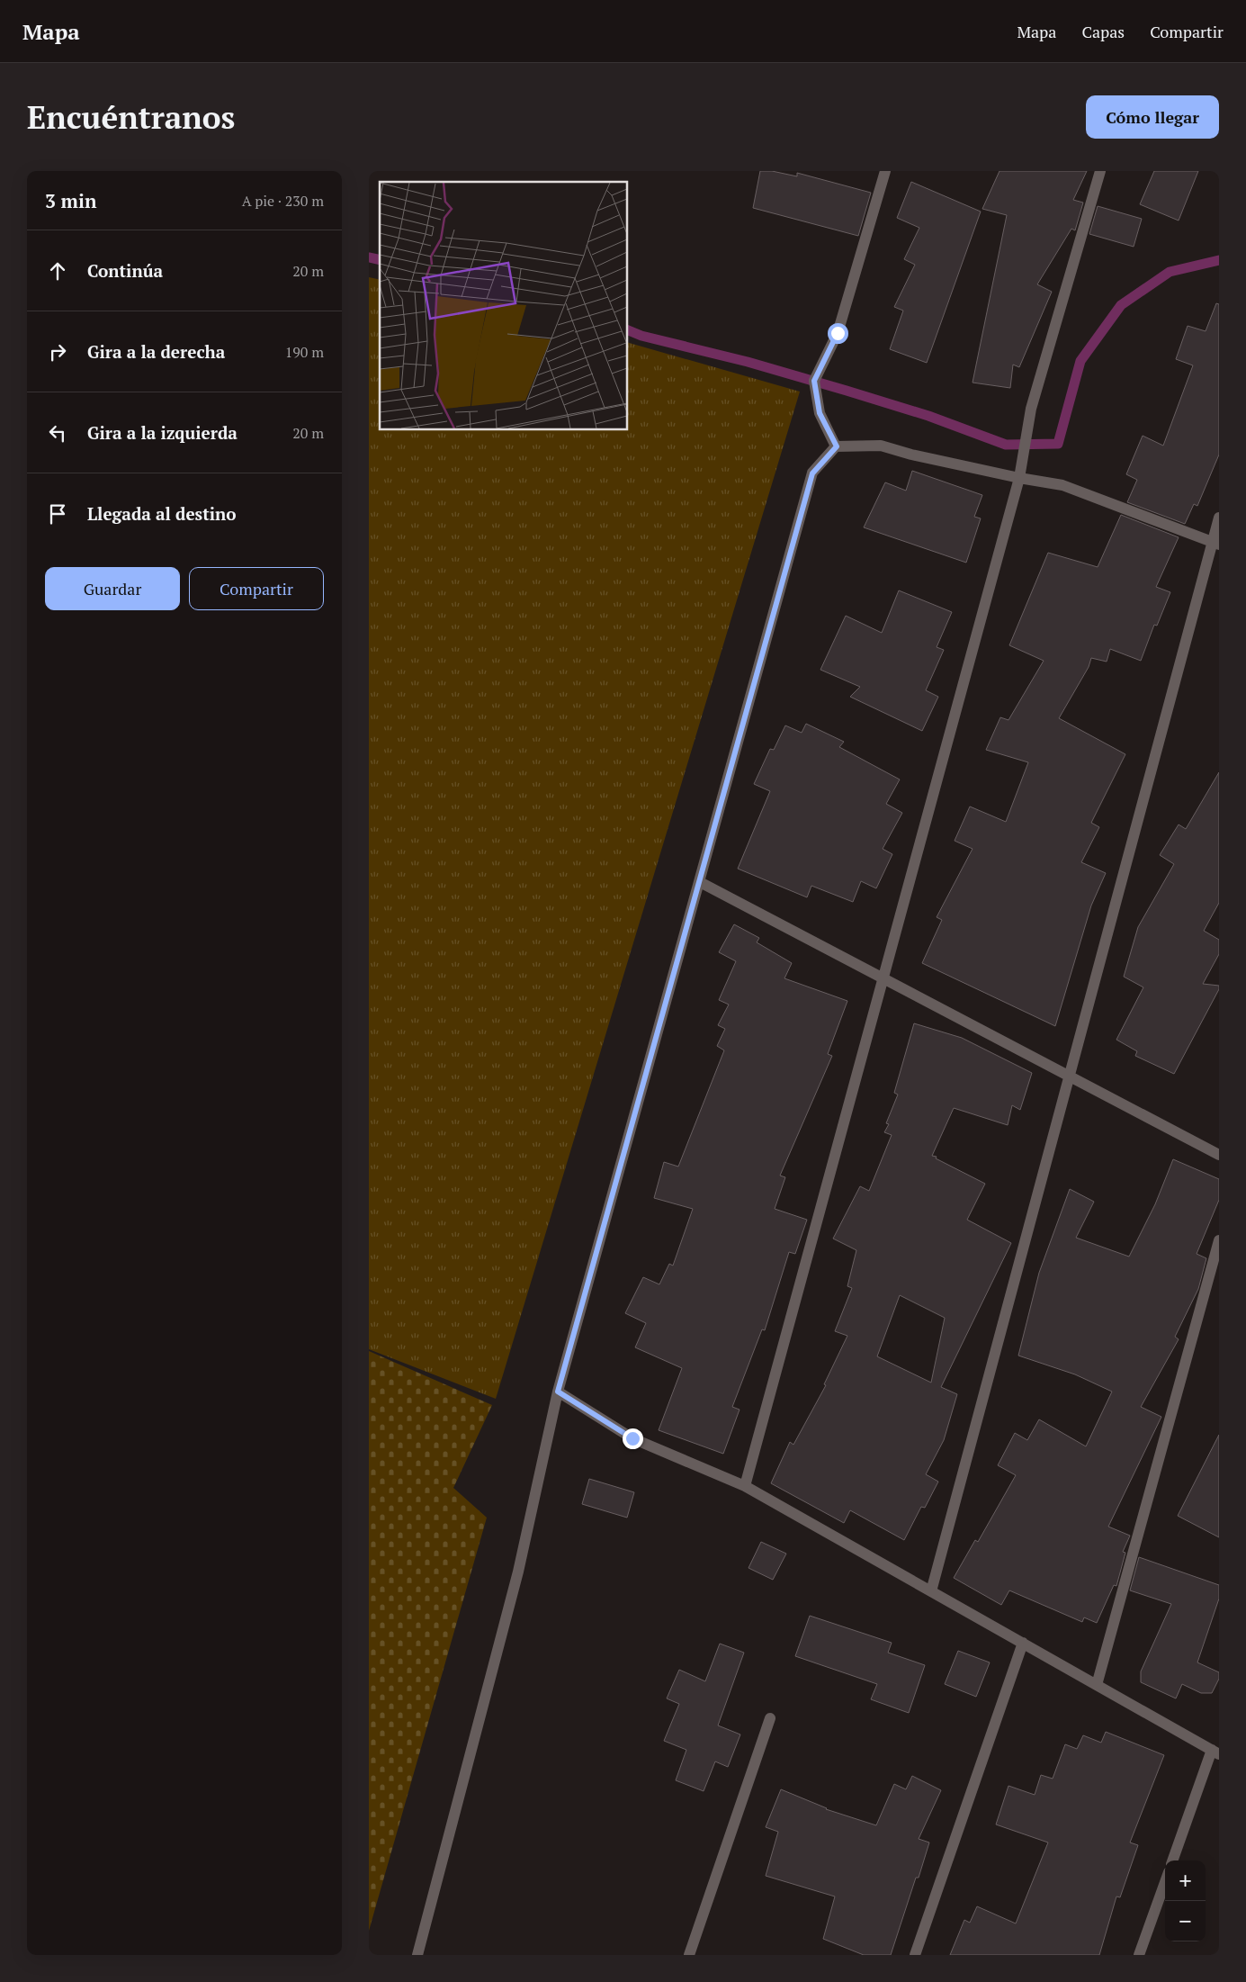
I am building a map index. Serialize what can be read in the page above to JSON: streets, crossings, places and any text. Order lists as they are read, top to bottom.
{
  "page": {
    "header": "Mapa",
    "nav": ["Mapa", "Capas", "Compartir"],
    "buttons": [
      "Cómo llegar",
      ["Guardar", "Compartir"]
    ],
    "title": "Encuéntranos",
    "heading": ["3 min", "A pie · 230 m"],
    "list": [
      ["Continúa", "20 m"],
      ["Gira a la derecha", "190 m"],
      ["Gira a la izquierda", "20 m"],
      "Llegada al destino"
    ],
    "map_buttons": ["+", "−"]
  }
}
